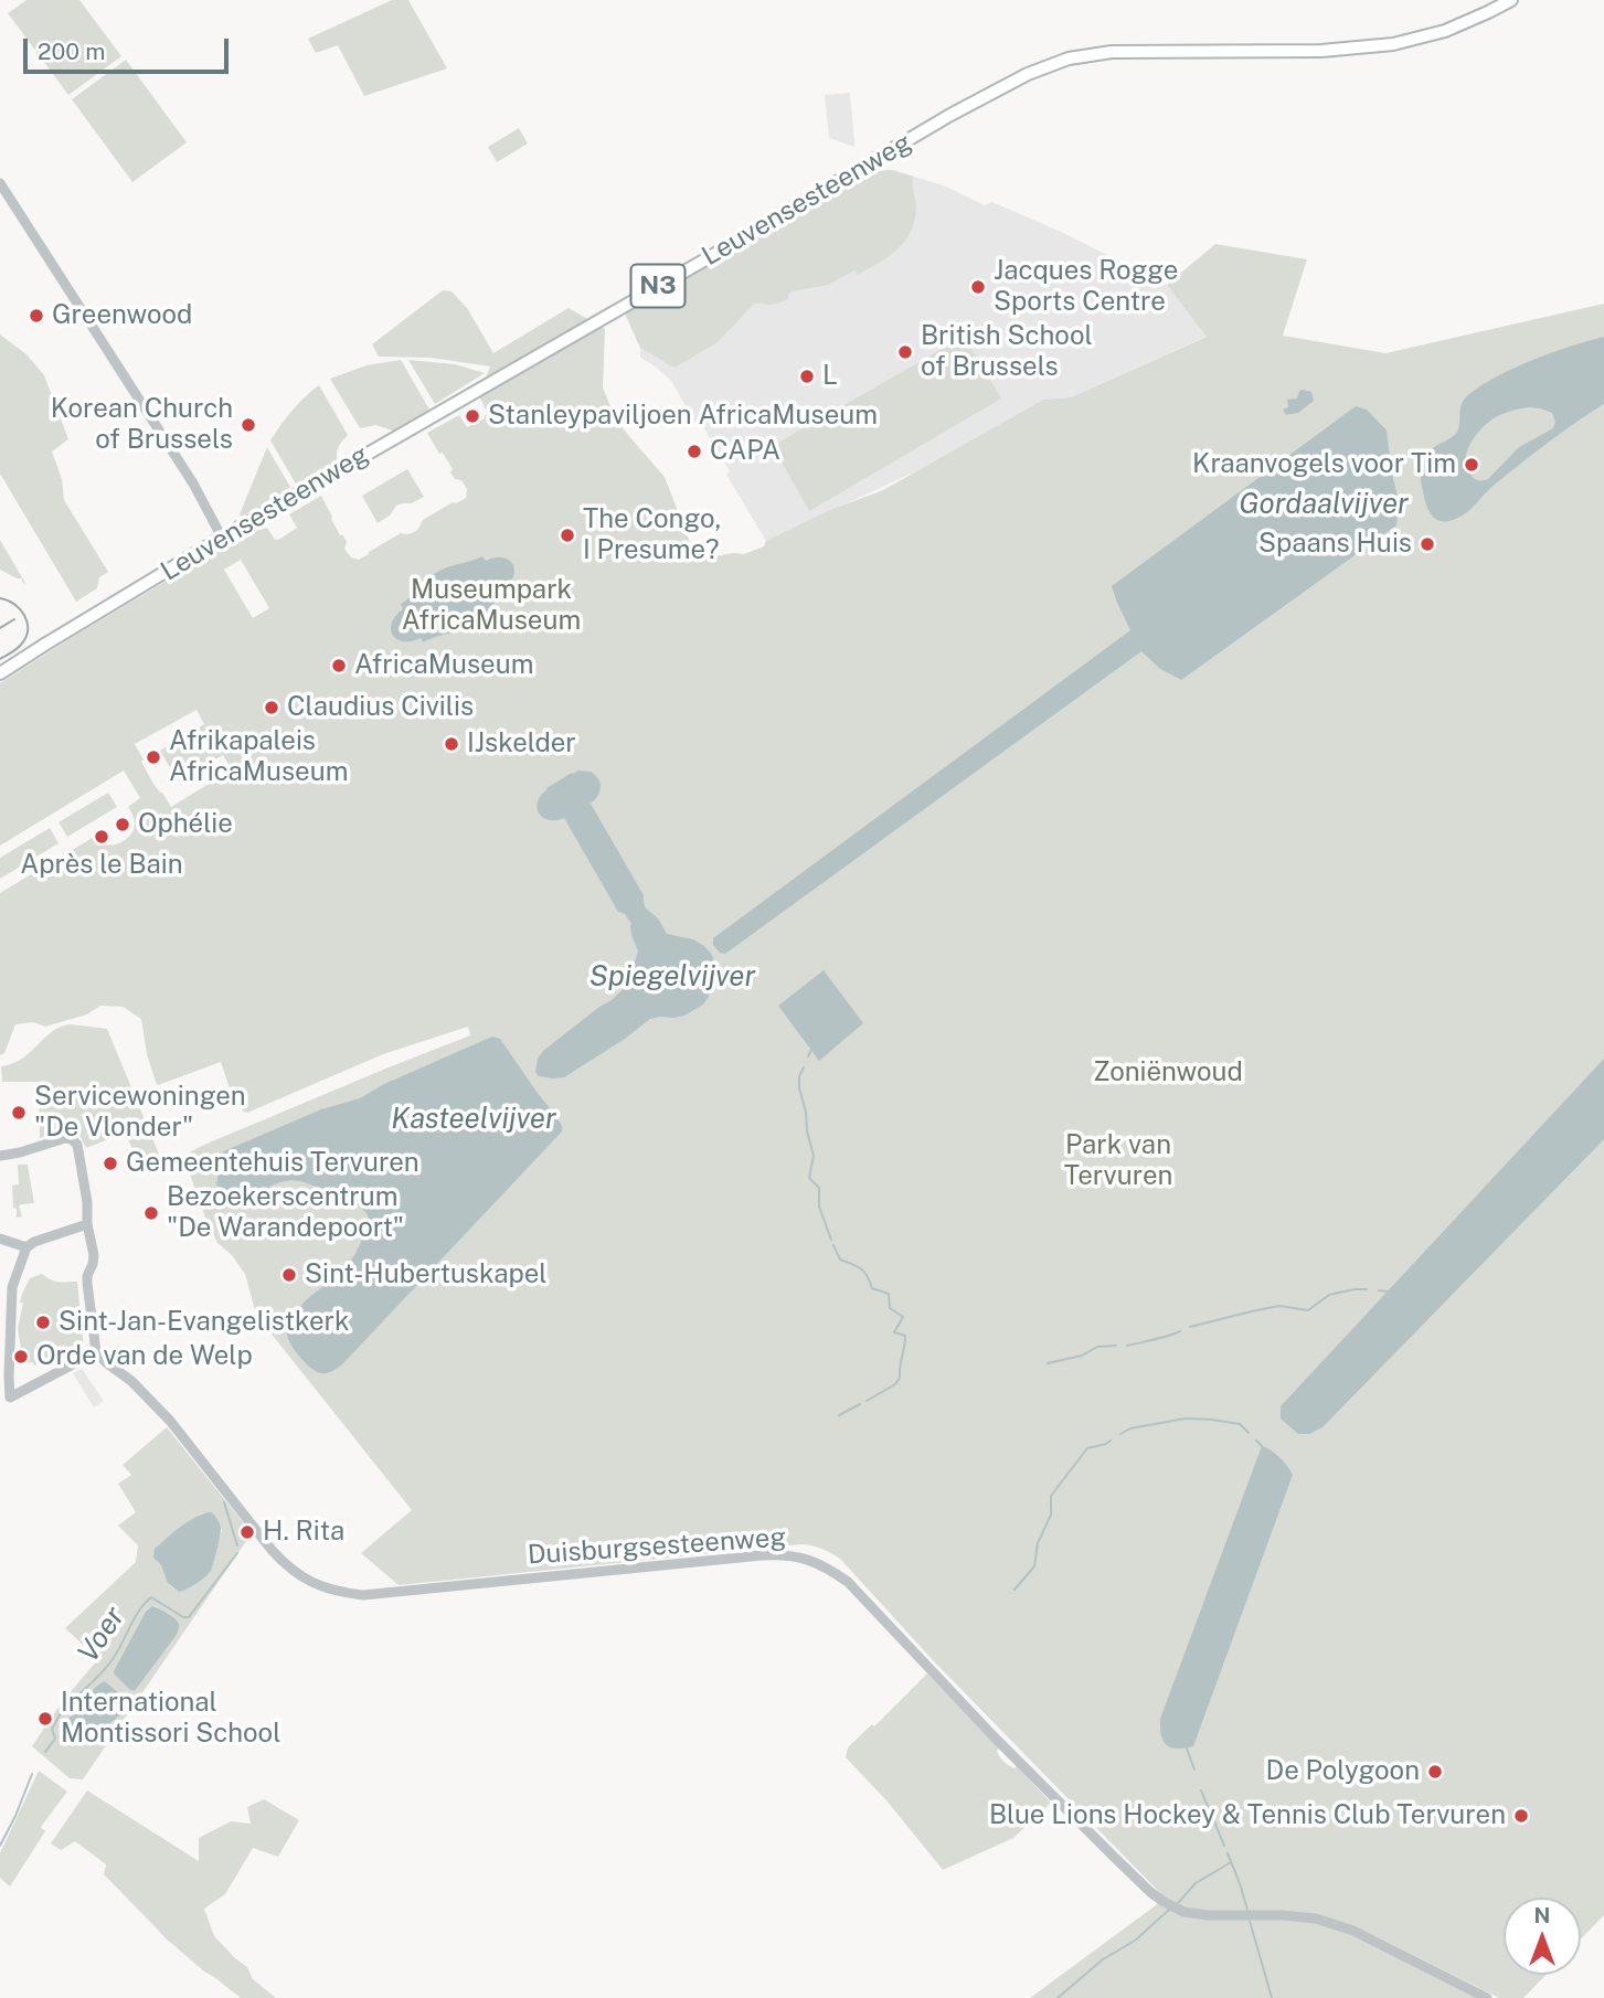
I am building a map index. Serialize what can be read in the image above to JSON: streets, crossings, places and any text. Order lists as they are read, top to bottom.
{
  "streets": {
    "main road": ["Leuvensesteenweg", "N3"],
    "street": ["Duisburgsesteenweg"]
  },
  "water": [
    "Gordaalvijver",
    "Spiegelvijver",
    "Kasteelvijver",
    "Voer"
  ],
  "parks": ["Museumpark AfricaMuseum", "Zoniënwoud", "Park van Tervuren"],
  "places": [
    "Jacques Rogge Sports Centre",
    "Greenwood",
    "British School of Brussels",
    "L",
    "Stanleypaviljoen AfricaMuseum",
    "Korean Church of Brussels",
    "CAPA",
    "Kraanvogels voor Tim",
    "The Congo, I Presume?",
    "Spaans Huis",
    "AfricaMuseum",
    "Claudius Civilis",
    "IJskelder",
    "Afrikapaleis AfricaMuseum",
    "Ophélie",
    "Après le Bain",
    "Servicewoningen \"De Vlonder\"",
    "Gemeentehuis Tervuren",
    "Bezoekerscentrum \"De Warandepoort\"",
    "Sint-Hubertuskapel",
    "Sint-Jan-Evangelistkerk",
    "Orde van de Welp",
    "H. Rita",
    "International Montissori School",
    "De Polygoon",
    "Blue Lions Hockey & Tennis Club Tervuren"
  ],
  "scale_bar": "200 m",
  "north": "top"
}
